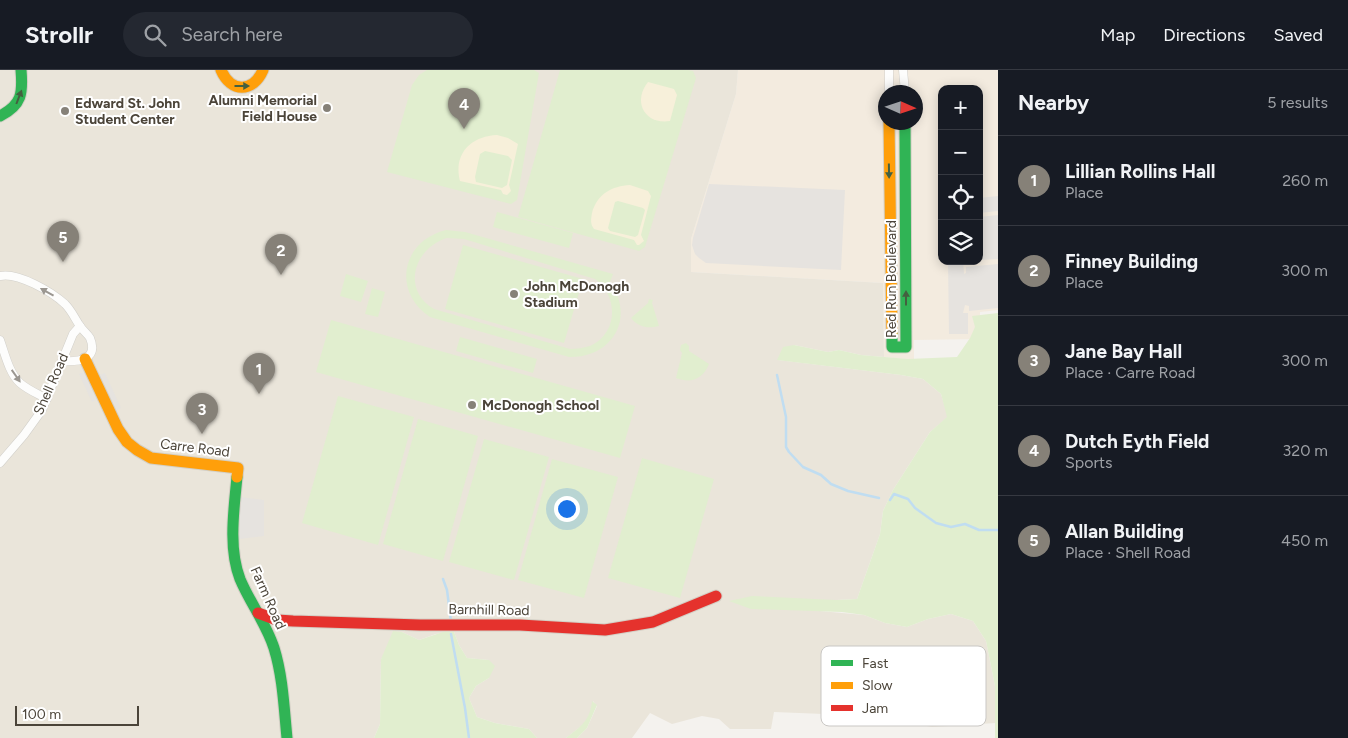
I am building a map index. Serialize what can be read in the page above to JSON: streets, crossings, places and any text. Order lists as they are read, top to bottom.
{
  "streets": {
    "street": [
      "Red Run Boulevard",
      "Shell Road",
      "Carre Road",
      "Farm Road",
      "Barnhill Road"
    ]
  },
  "crossings": [
    ["Carre Road", "Farm Road"],
    ["Farm Road", "Barnhill Road"]
  ],
  "places": [
    "Alumni Memorial Field House",
    "Edward St. John Student Center",
    "John McDonogh Stadium",
    "McDonogh School"
  ],
  "legend": ["Fast", "Slow", "Jam"],
  "scale_bar": "100 m",
  "north": "right",
  "page": {
    "header": "Strollr",
    "search": "Search here",
    "nav": ["Map", "Directions", "Saved"],
    "heading": ["Nearby", "5 results"],
    "map_buttons": ["+", "−"],
    "pins": [
      "4",
      "5",
      "2",
      "1",
      "3"
    ],
    "list": [
      {
        "mark": "1",
        "name": "Lillian Rollins Hall",
        "note": "Place",
        "value": "260 m"
      },
      {
        "mark": "2",
        "name": "Finney Building",
        "note": "Place",
        "value": "300 m"
      },
      {
        "mark": "3",
        "name": "Jane Bay Hall",
        "note": "Place · Carre Road",
        "value": "300 m"
      },
      {
        "mark": "4",
        "name": "Dutch Eyth Field",
        "note": "Sports",
        "value": "320 m"
      },
      {
        "mark": "5",
        "name": "Allan Building",
        "note": "Place · Shell Road",
        "value": "450 m"
      }
    ],
    "scale": "100 m"
  }
}
